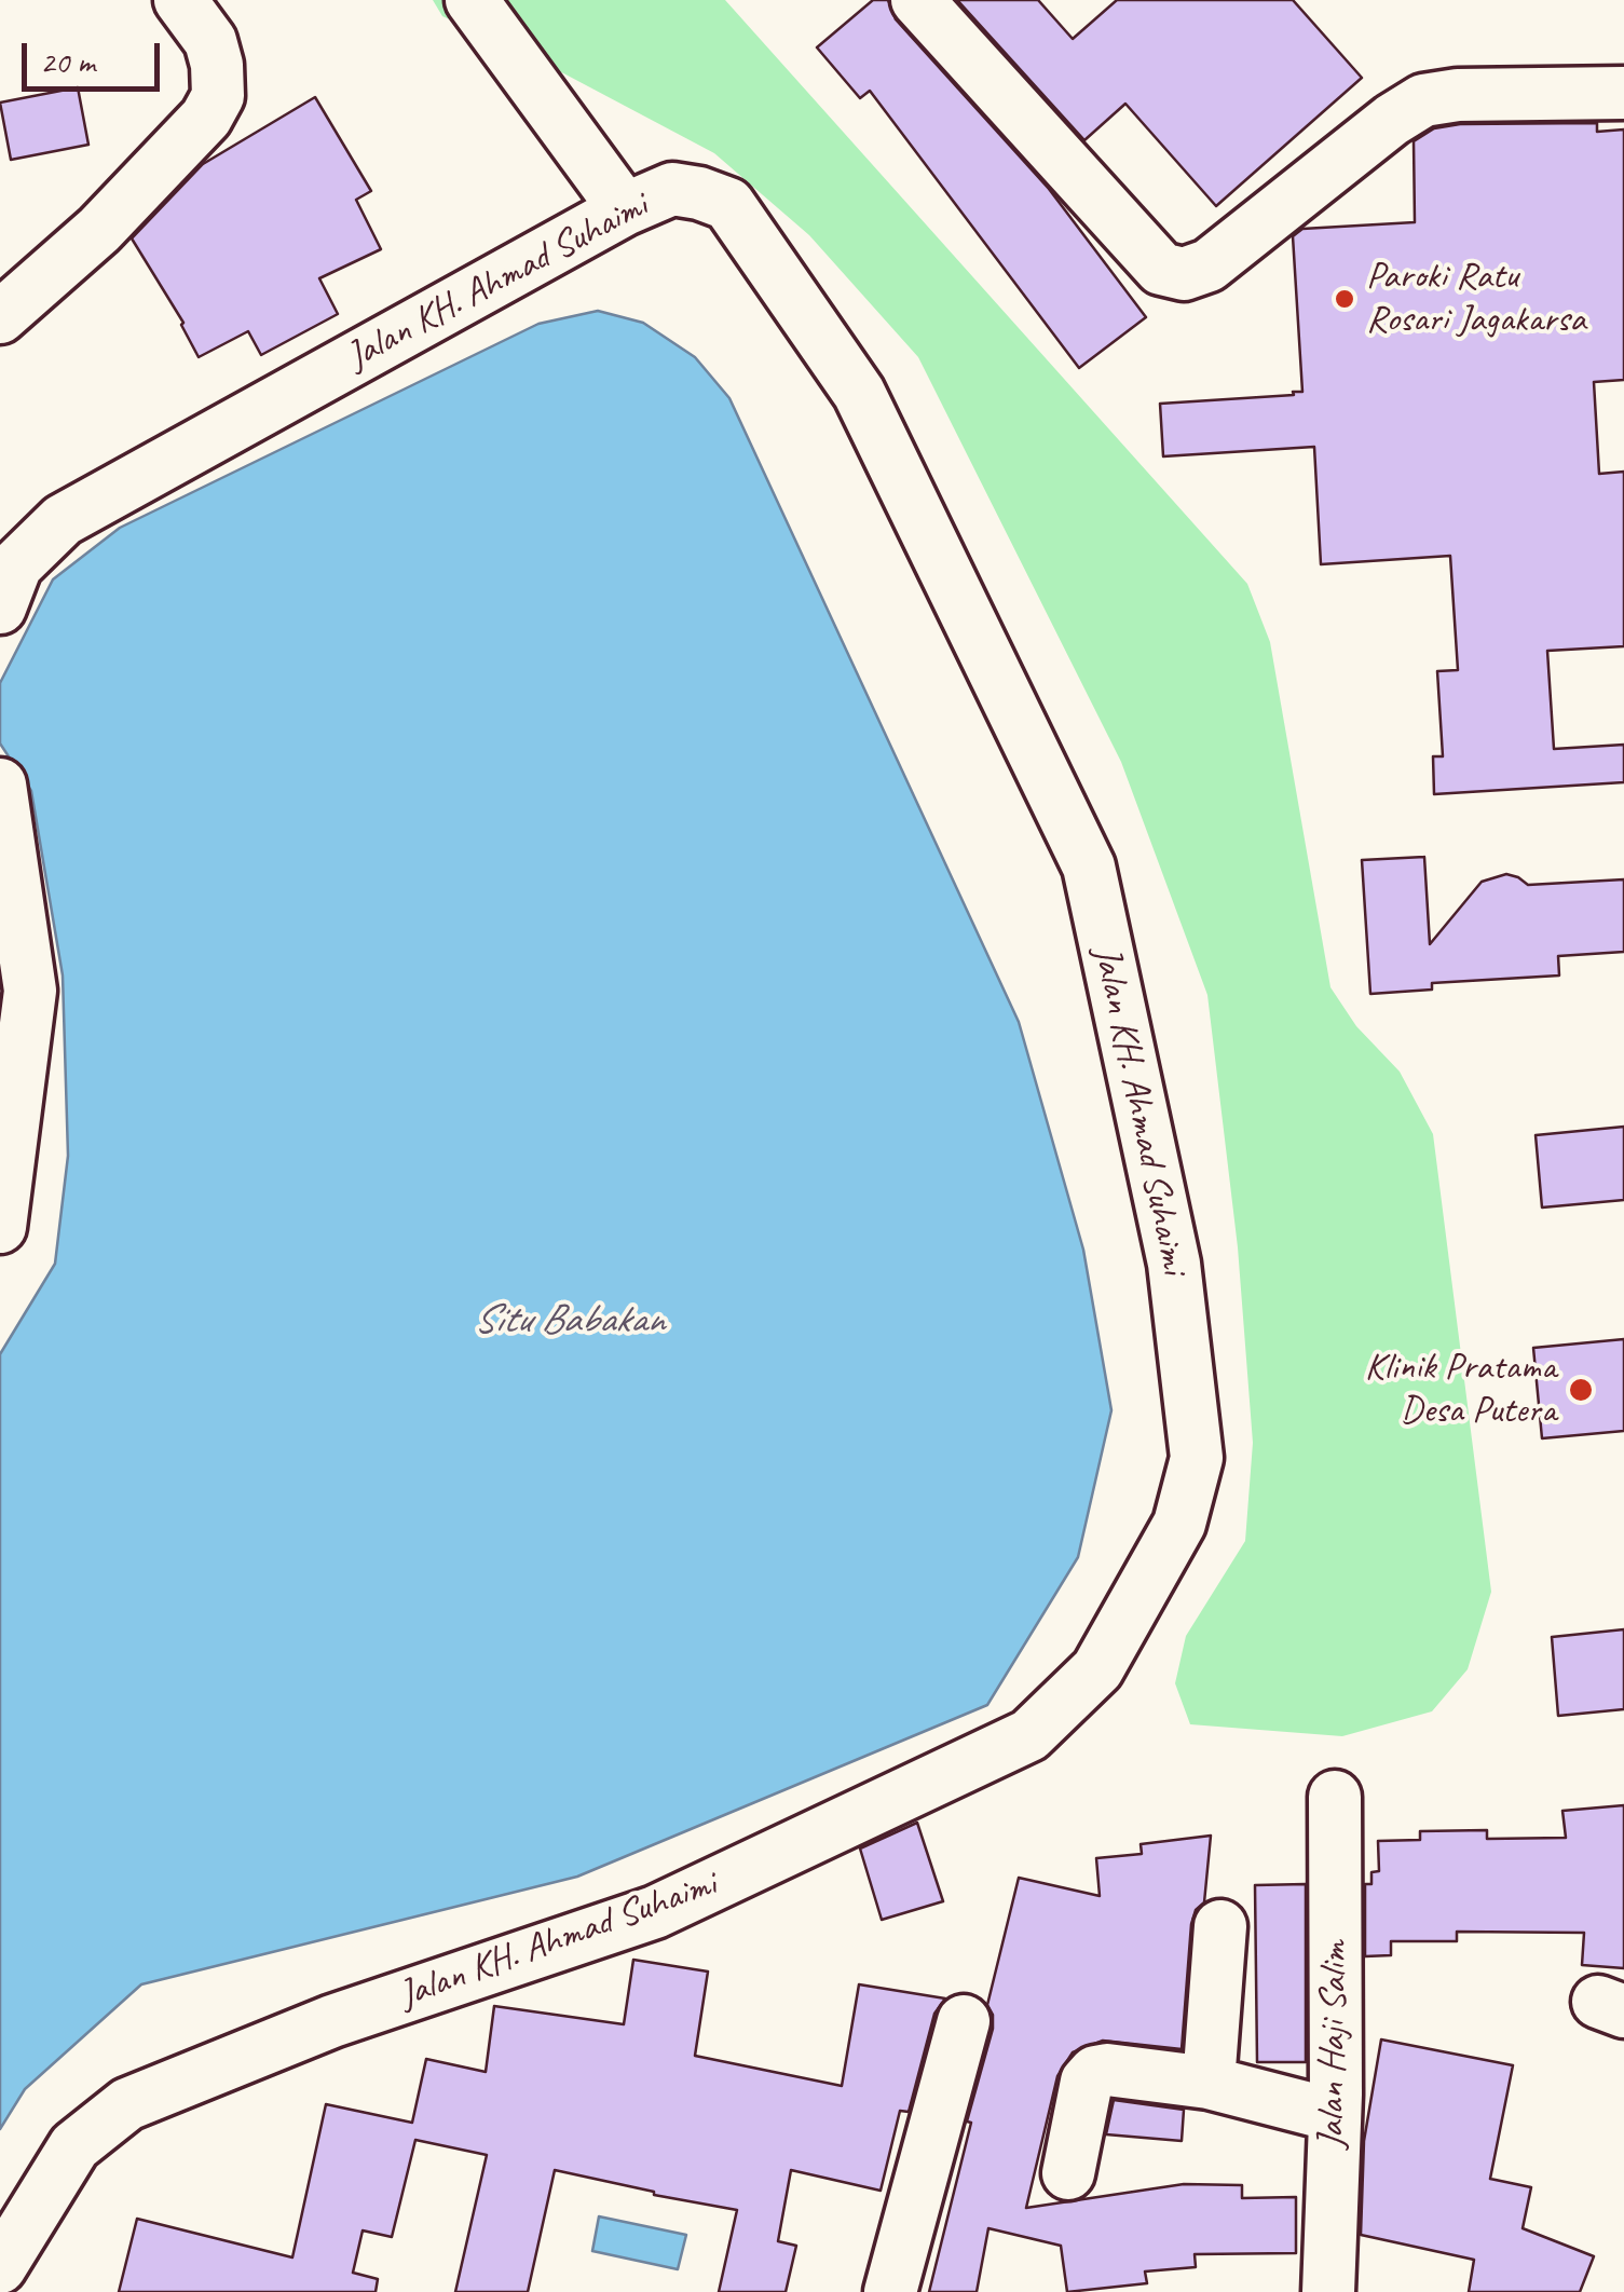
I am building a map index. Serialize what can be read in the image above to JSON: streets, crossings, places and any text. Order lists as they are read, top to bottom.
{
  "streets": {
    "street": ["Jalan KH. Ahmad Suhaimi", "Jalan Haji Salim"]
  },
  "water": ["Situ Babakan"],
  "places": ["Paroki Ratu Rosari Jagakarsa", "Klinik Pratama Desa Putera"],
  "scale_bar": "20 m"
}
